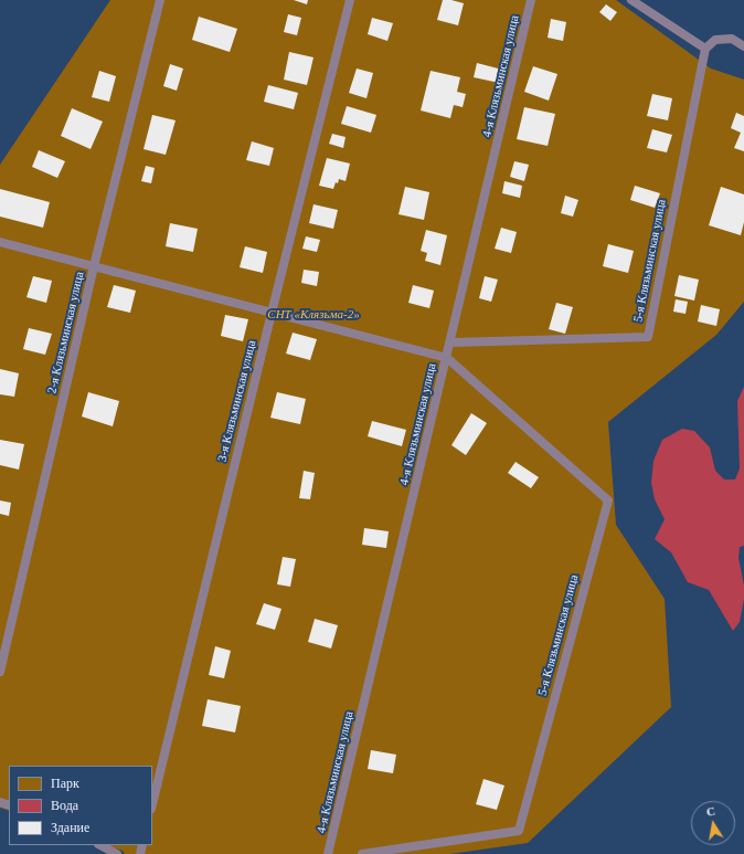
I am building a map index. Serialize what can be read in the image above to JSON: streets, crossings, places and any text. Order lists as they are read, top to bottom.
{
  "streets": {
    "lane": [
      "4-я Клязьминская улица",
      "5-я Клязьминская улица",
      "2-я Клязьминская улица",
      "3-я Клязьминская улица"
    ]
  },
  "crossings": [
    ["4-я Клязьминская улица", "5-я Клязьминская улица"]
  ],
  "parks": ["СНТ «Клязьма-2»"],
  "legend": ["Парк", "Вода", "Здание"],
  "north": "top"
}
